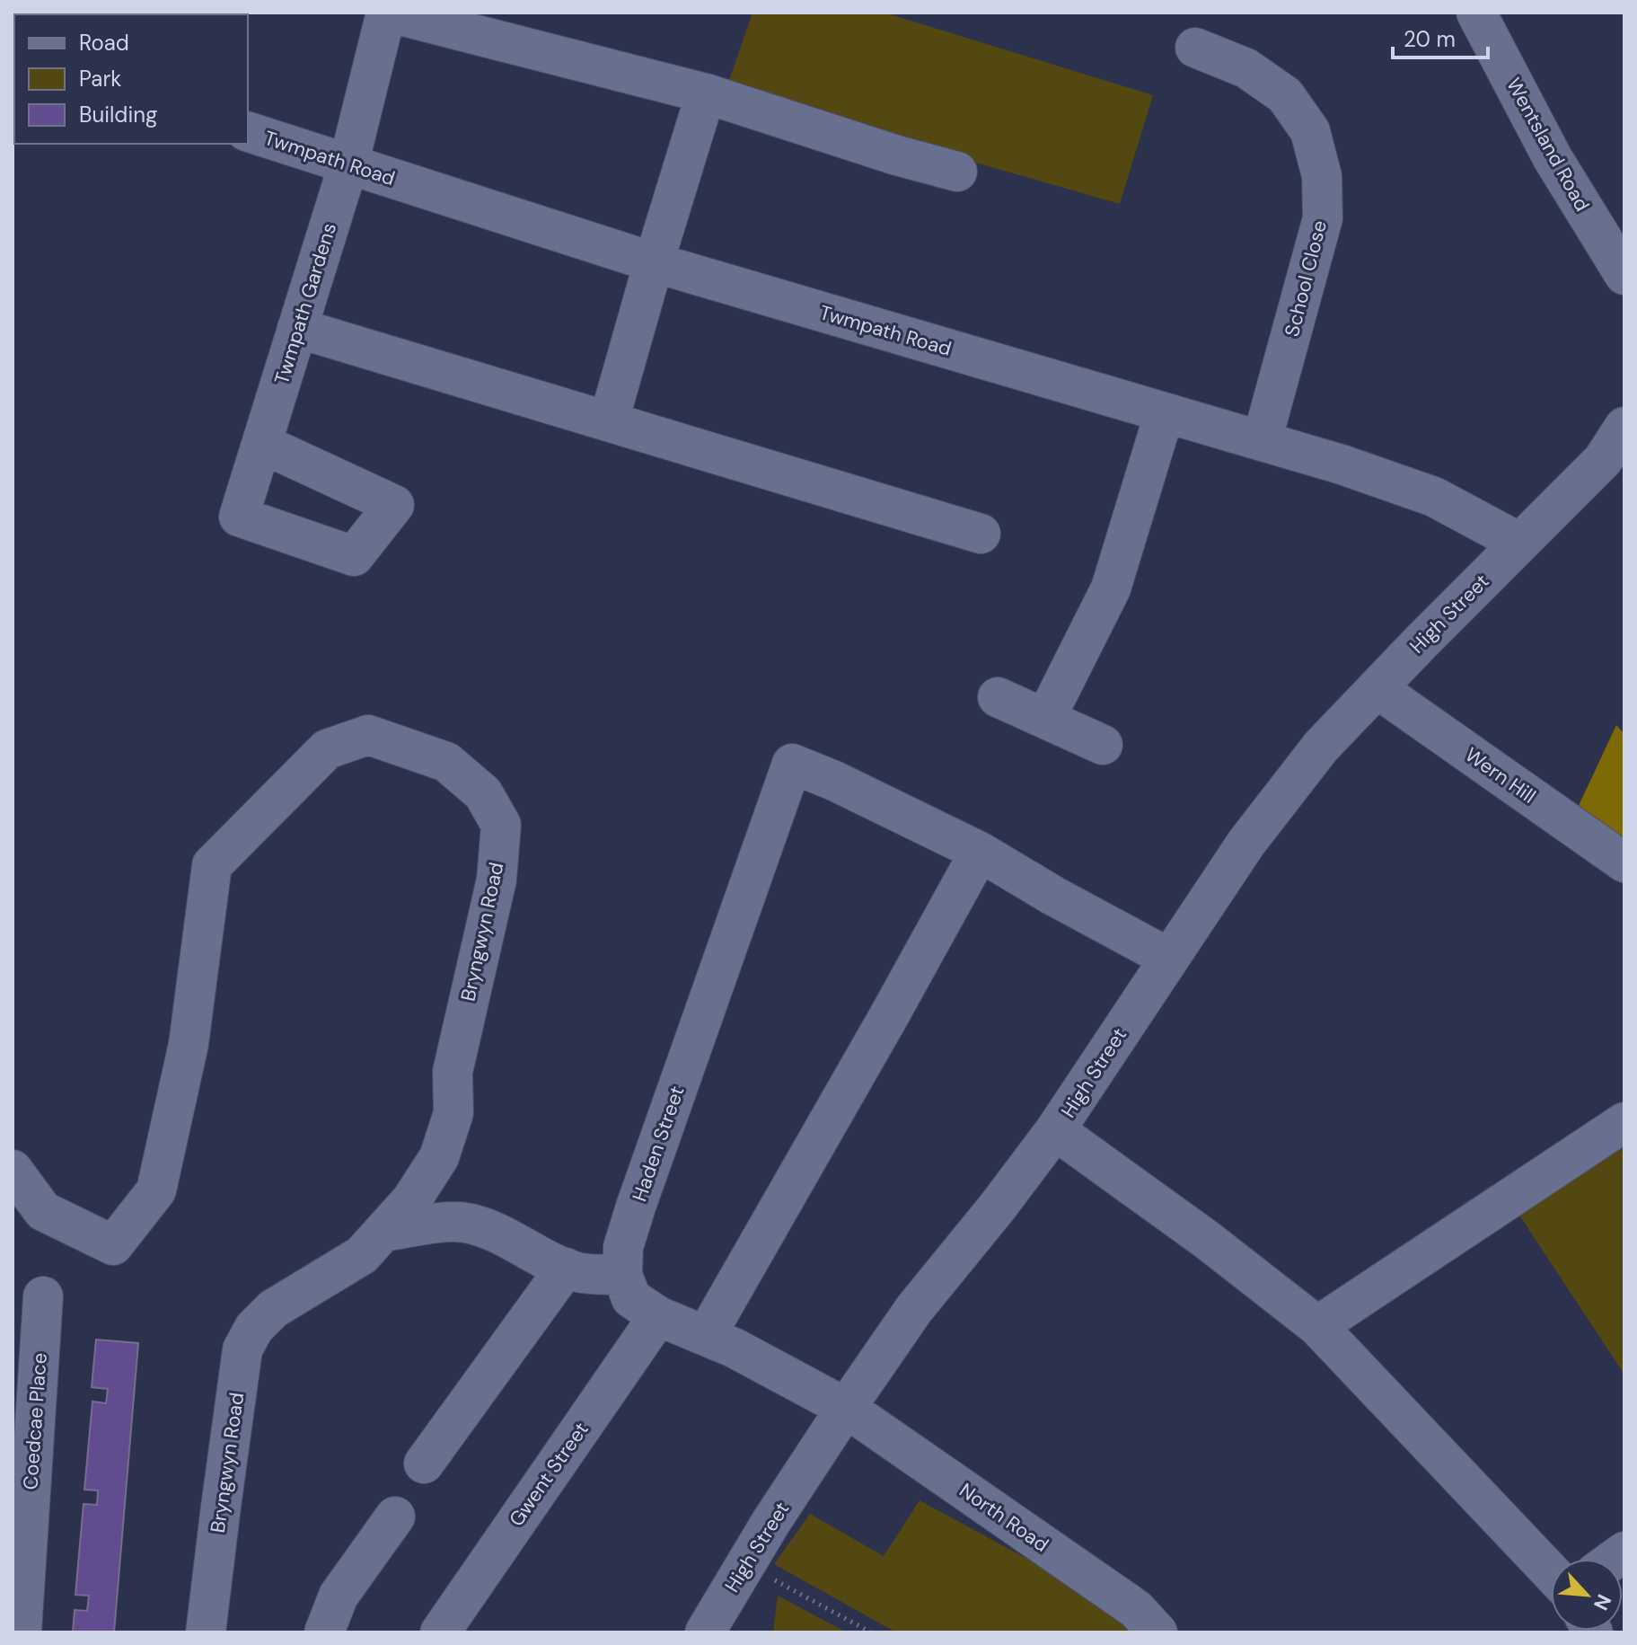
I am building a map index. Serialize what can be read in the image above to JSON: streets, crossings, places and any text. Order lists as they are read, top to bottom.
{
  "streets": {
    "street": [
      "Wentsland Road",
      "Twmpath Road",
      "School Close",
      "Twmpath Gardens",
      "High Street",
      "Wern Hill",
      "Bryngwyn Road",
      "Haden Street",
      "Coedcae Place",
      "Gwent Street",
      "North Road"
    ]
  },
  "crossings": [
    ["Twmpath Road", "School Close"],
    ["Twmpath Road", "Twmpath Gardens"],
    ["Twmpath Road", "High Street"],
    ["High Street", "Wern Hill"],
    ["High Street", "North Road"]
  ],
  "legend": ["Road", "Park", "Building"],
  "scale_bar": "20 m",
  "north": "bottom right"
}
